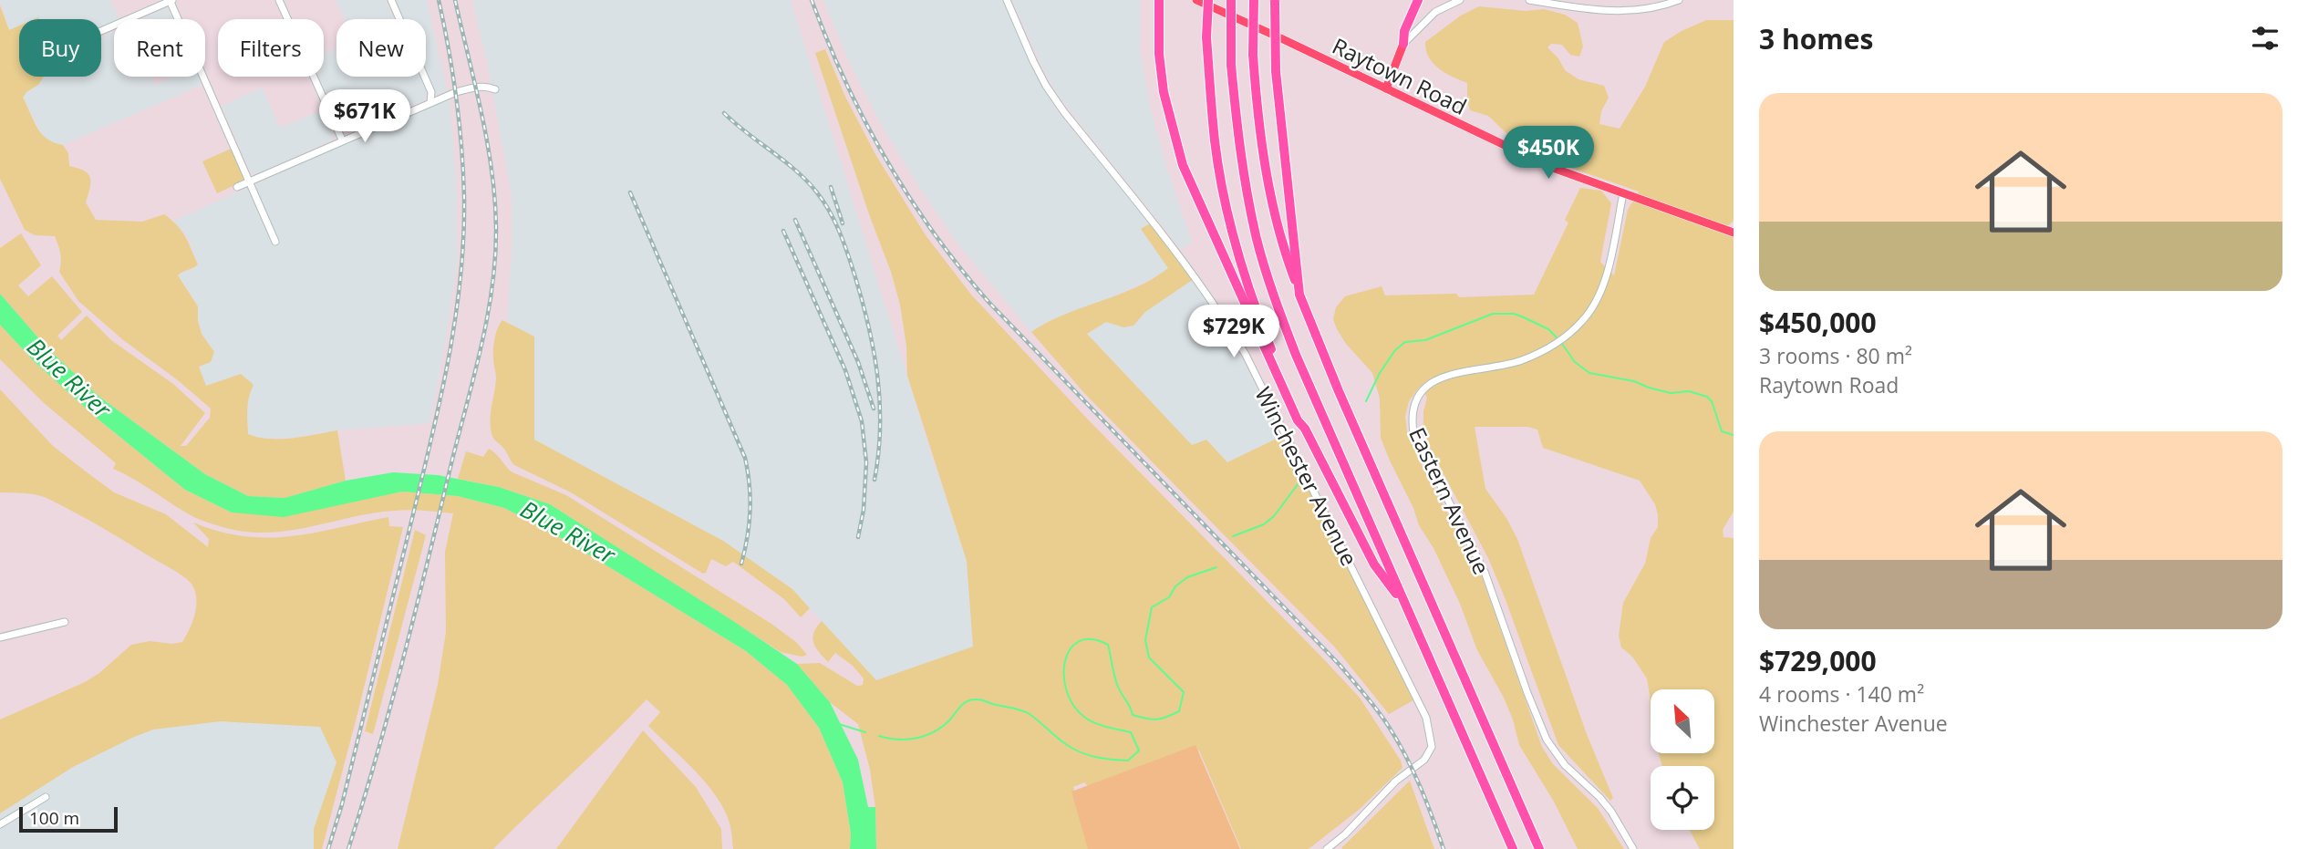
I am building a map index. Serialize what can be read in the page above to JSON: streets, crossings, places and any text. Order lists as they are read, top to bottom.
{
  "streets": {
    "main road": ["Raytown Road"],
    "street": ["Winchester Avenue", "Eastern Avenue"]
  },
  "crossings": [
    ["Raytown Road", "Eastern Avenue"]
  ],
  "water": ["Blue River"],
  "scale_bar": "100 m",
  "north": "top left",
  "page": {
    "heading": "3 homes",
    "chip": [
      "Buy",
      "Rent",
      "Filters",
      "New"
    ],
    "list": [
      {
        "name": "$450,000",
        "note": "3 rooms · 80 m² · Raytown Road"
      },
      {
        "name": "$729,000",
        "note": "4 rooms · 140 m² · Winchester Avenue"
      }
    ],
    "price": ["$671K", "$450K", "$729K"],
    "scale": "100 m"
  }
}
